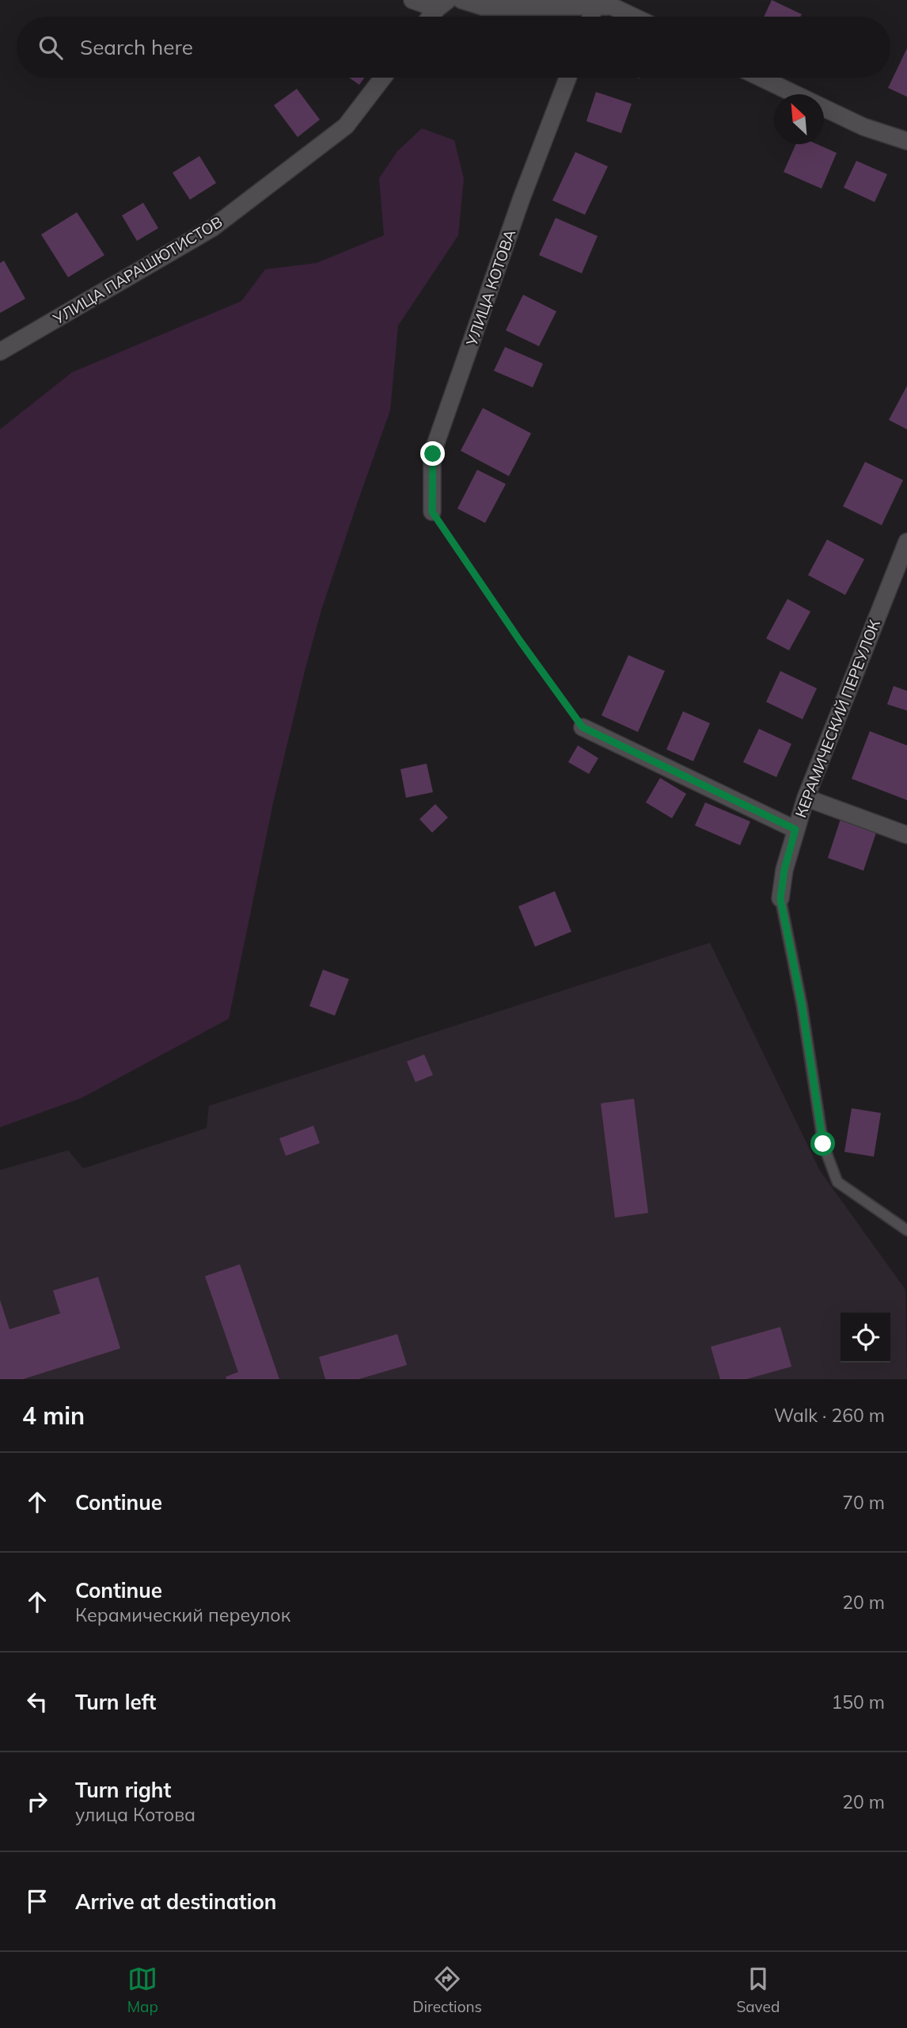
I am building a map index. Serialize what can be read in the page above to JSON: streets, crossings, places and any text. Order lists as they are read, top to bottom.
{
  "streets": {
    "street": ["УЛИЦА ПАРАШЮТИСТОВ", "УЛИЦА КОТОВА", "КЕРАМИЧЕСКИЙ ПЕРЕУЛОК"]
  },
  "north": "top left",
  "page": {
    "search": "Search here",
    "heading": ["4 min", "Walk · 260 m"],
    "list": [
      ["Continue", "70 m"],
      ["Continue", "Керамический переулок", "20 m"],
      ["Turn left", "150 m"],
      ["Turn right", "улица Котова", "20 m"],
      "Arrive at destination"
    ],
    "nav": ["Map", "Directions", "Saved"]
  }
}
